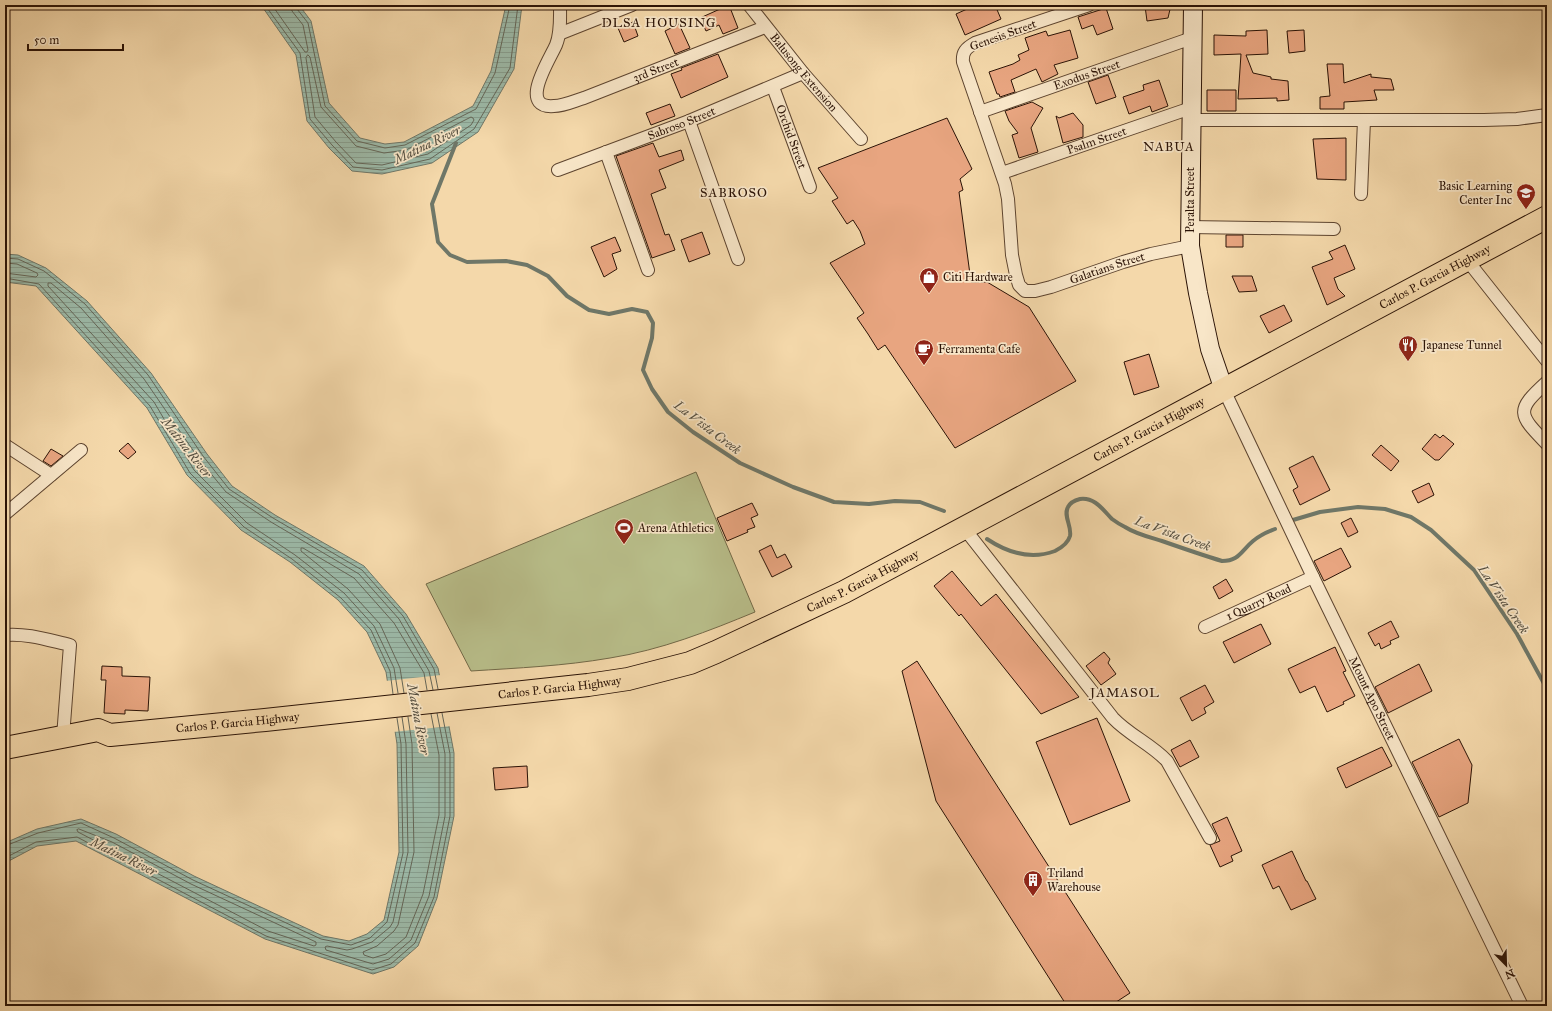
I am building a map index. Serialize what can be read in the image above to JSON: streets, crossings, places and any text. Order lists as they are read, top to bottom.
{
  "streets": {
    "highway": ["Carlos P. Garcia Highway"],
    "street": [
      "Genesis Street",
      "3rd Street",
      "Balusong Extension",
      "Exodus Street",
      "Sabroso Street",
      "Orchid Street",
      "Psalm Street",
      "Peralta Street",
      "Galatians Street",
      "1 Quarry Road",
      "Mount Apo Street"
    ]
  },
  "crossings": [
    ["Genesis Street", "Exodus Street"],
    ["3rd Street", "Balusong Extension"],
    ["Balusong Extension", "Sabroso Street"],
    ["Exodus Street", "Peralta Street"],
    ["Sabroso Street", "Orchid Street"],
    ["Psalm Street", "Peralta Street"],
    ["Psalm Street", "Galatians Street"],
    ["Peralta Street", "Galatians Street"],
    ["Peralta Street", "Carlos P. Garcia Highway"],
    ["Peralta Street", "Mount Apo Street"],
    ["Carlos P. Garcia Highway", "Mount Apo Street"],
    ["1 Quarry Road", "Mount Apo Street"]
  ],
  "districts": [
    "DLSA HOUSING",
    "NABUA",
    "SABROSO",
    "JAMASOL"
  ],
  "water": ["Matina River", "La Vista Creek"],
  "places": {
    "school or university": ["Basic Learning Center Inc"],
    "shop": ["Citi Hardware"],
    "restaurant": ["Japanese Tunnel"],
    "cafe": ["Ferramenta Cafe"],
    "sports": ["Arena Athletics"],
    "building": ["Triland Warehouse"]
  },
  "scale_bar": "50 m",
  "north": "bottom right"
}
